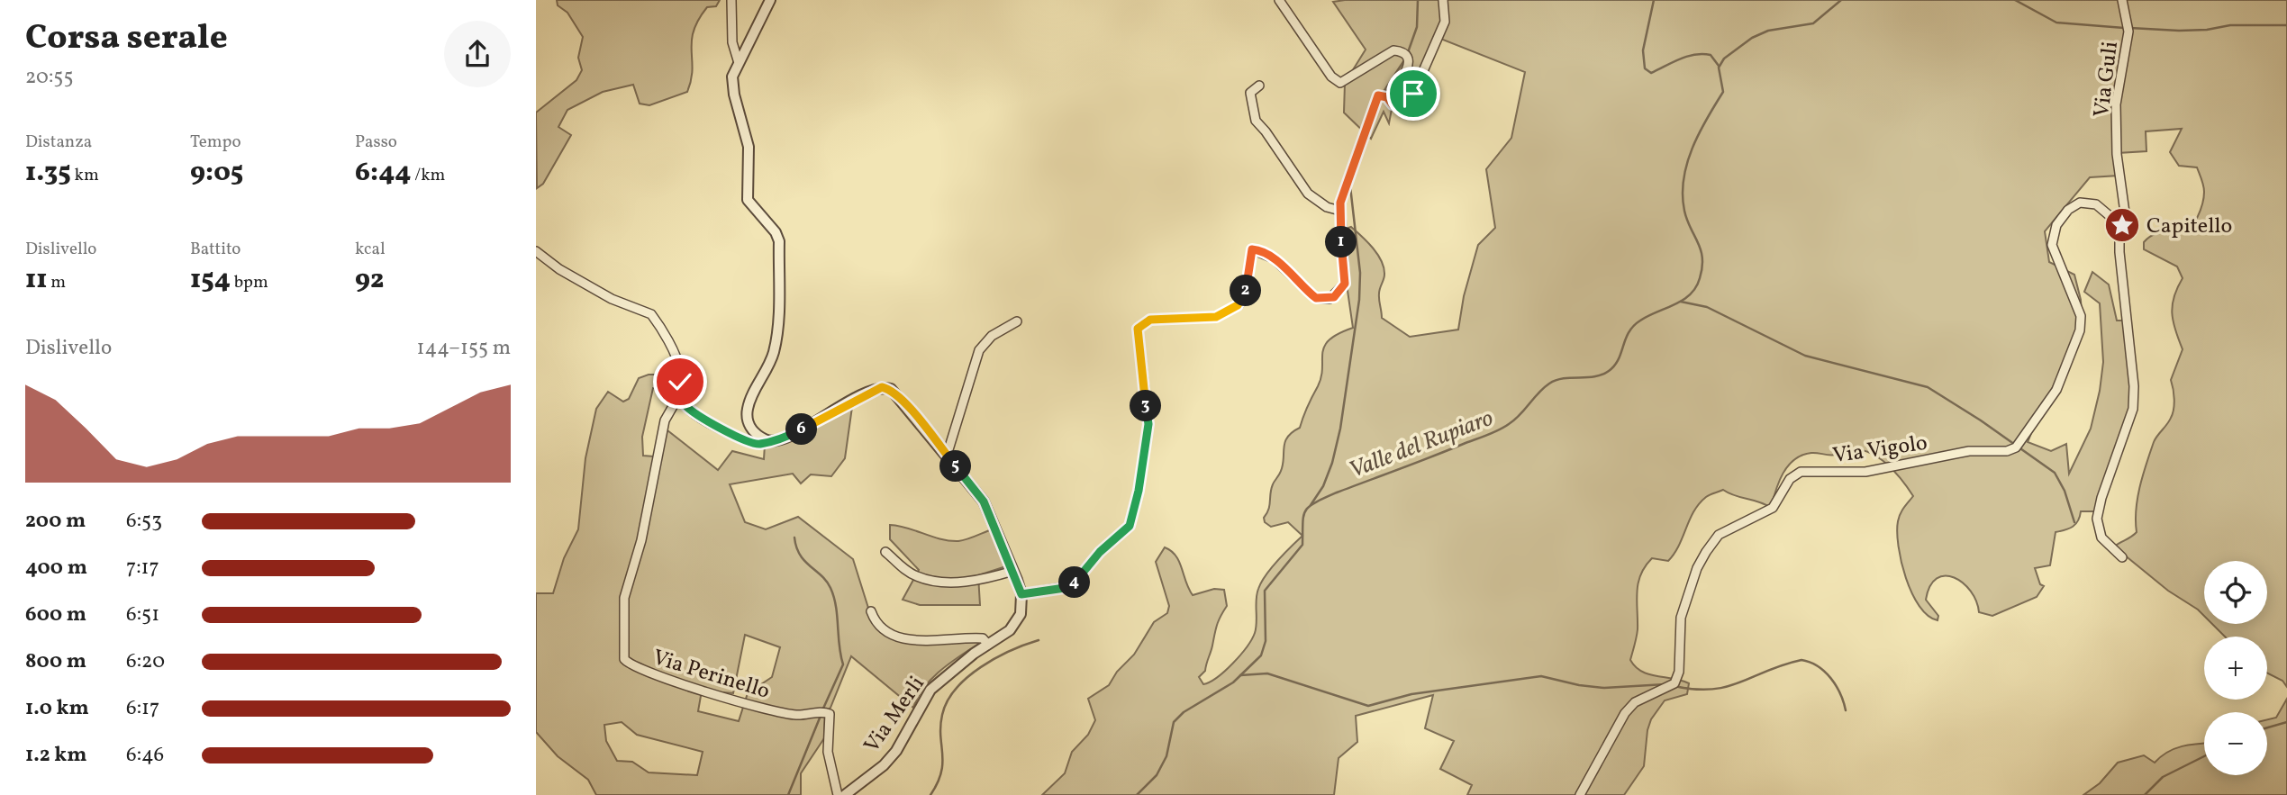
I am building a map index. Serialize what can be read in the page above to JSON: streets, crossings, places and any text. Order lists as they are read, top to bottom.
{
  "streets": {
    "street": [
      "Via Guli",
      "Via Vigolo",
      "Via Perinello",
      "Via Merli"
    ]
  },
  "crossings": [
    ["Via Guli", "Via Vigolo"]
  ],
  "water": ["Valle del Rupiaro"],
  "places": {
    "place": ["Capitello"]
  },
  "page": {
    "heading": ["Corsa serale", "20:55"],
    "stats": [
      ["Distanza", "1.35 km"],
      ["Tempo", "9:05"],
      ["Passo", "6:44 /km"],
      ["Dislivello", "11 m"],
      ["Battito", "154 bpm"],
      ["kcal", "92"]
    ],
    "pins": [
      "1",
      "2",
      "3",
      "6",
      "5",
      "4"
    ],
    "chart": ["Dislivello", "144–155 m"],
    "list": [
      {
        "name": "200 m",
        "note": "6:53"
      },
      {
        "name": "400 m",
        "note": "7:17"
      },
      {
        "name": "600 m",
        "note": "6:51"
      },
      {
        "name": "800 m",
        "note": "6:20"
      },
      {
        "name": "1.0 km",
        "note": "6:17"
      },
      {
        "name": "1.2 km",
        "note": "6:46"
      }
    ],
    "map_buttons": ["+", "−"]
  }
}
